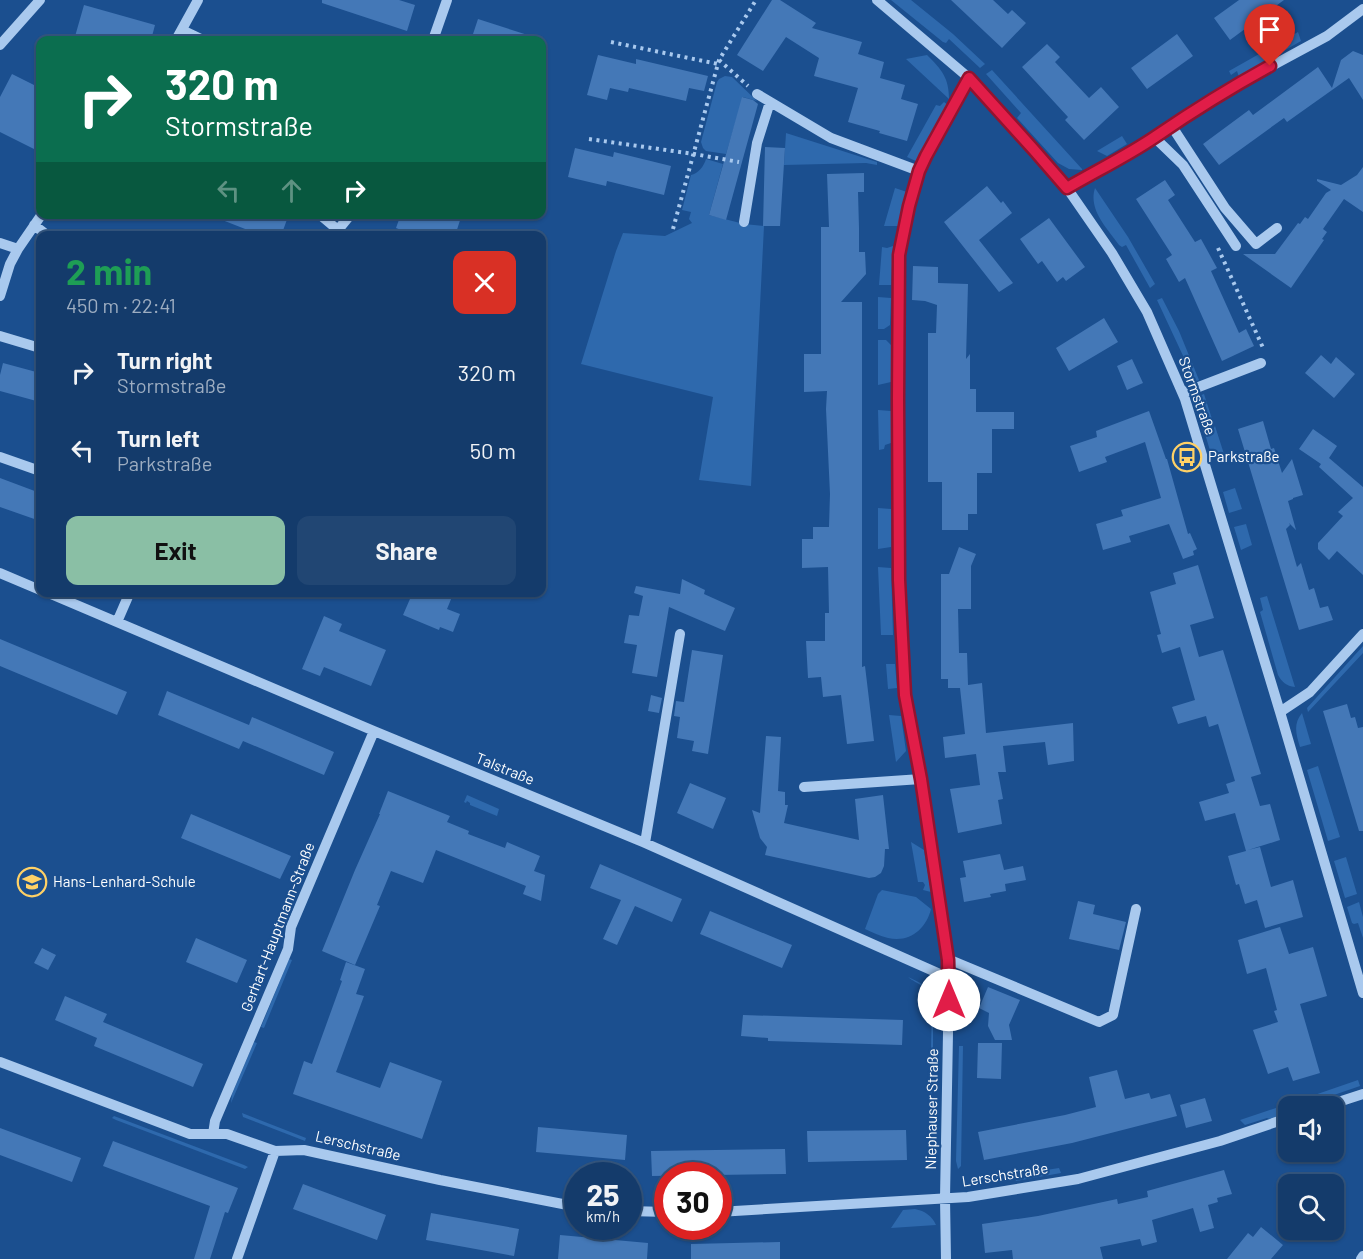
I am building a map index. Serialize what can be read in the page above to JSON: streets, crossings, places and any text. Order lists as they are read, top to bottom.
{
  "streets": {
    "street": [
      "Stormstraße",
      "Talstraße",
      "Gerhart-Hauptmann-Straße",
      "Niephauser Straße",
      "Lerschstraße"
    ]
  },
  "crossings": [
    ["Stormstraße", "Niephauser Straße"],
    ["Talstraße", "Gerhart-Hauptmann-Straße"],
    ["Talstraße", "Niephauser Straße"],
    ["Gerhart-Hauptmann-Straße", "Lerschstraße"],
    ["Niephauser Straße", "Lerschstraße"]
  ],
  "places": {
    "bus stop": ["Parkstraße"],
    "school or university": ["Hans-Lenhard-Schule"]
  },
  "page": {
    "turn": ["320 m", "Stormstraße"],
    "heading": ["2 min", "450 m · 22:41"],
    "list": [
      {
        "name": "Turn right",
        "note": "Stormstraße",
        "value": "320 m"
      },
      {
        "name": "Turn left",
        "note": "Parkstraße",
        "value": "50 m"
      }
    ],
    "buttons": ["Exit", "Share"],
    "speed": "25 km/h",
    "limit": "30"
  }
}
